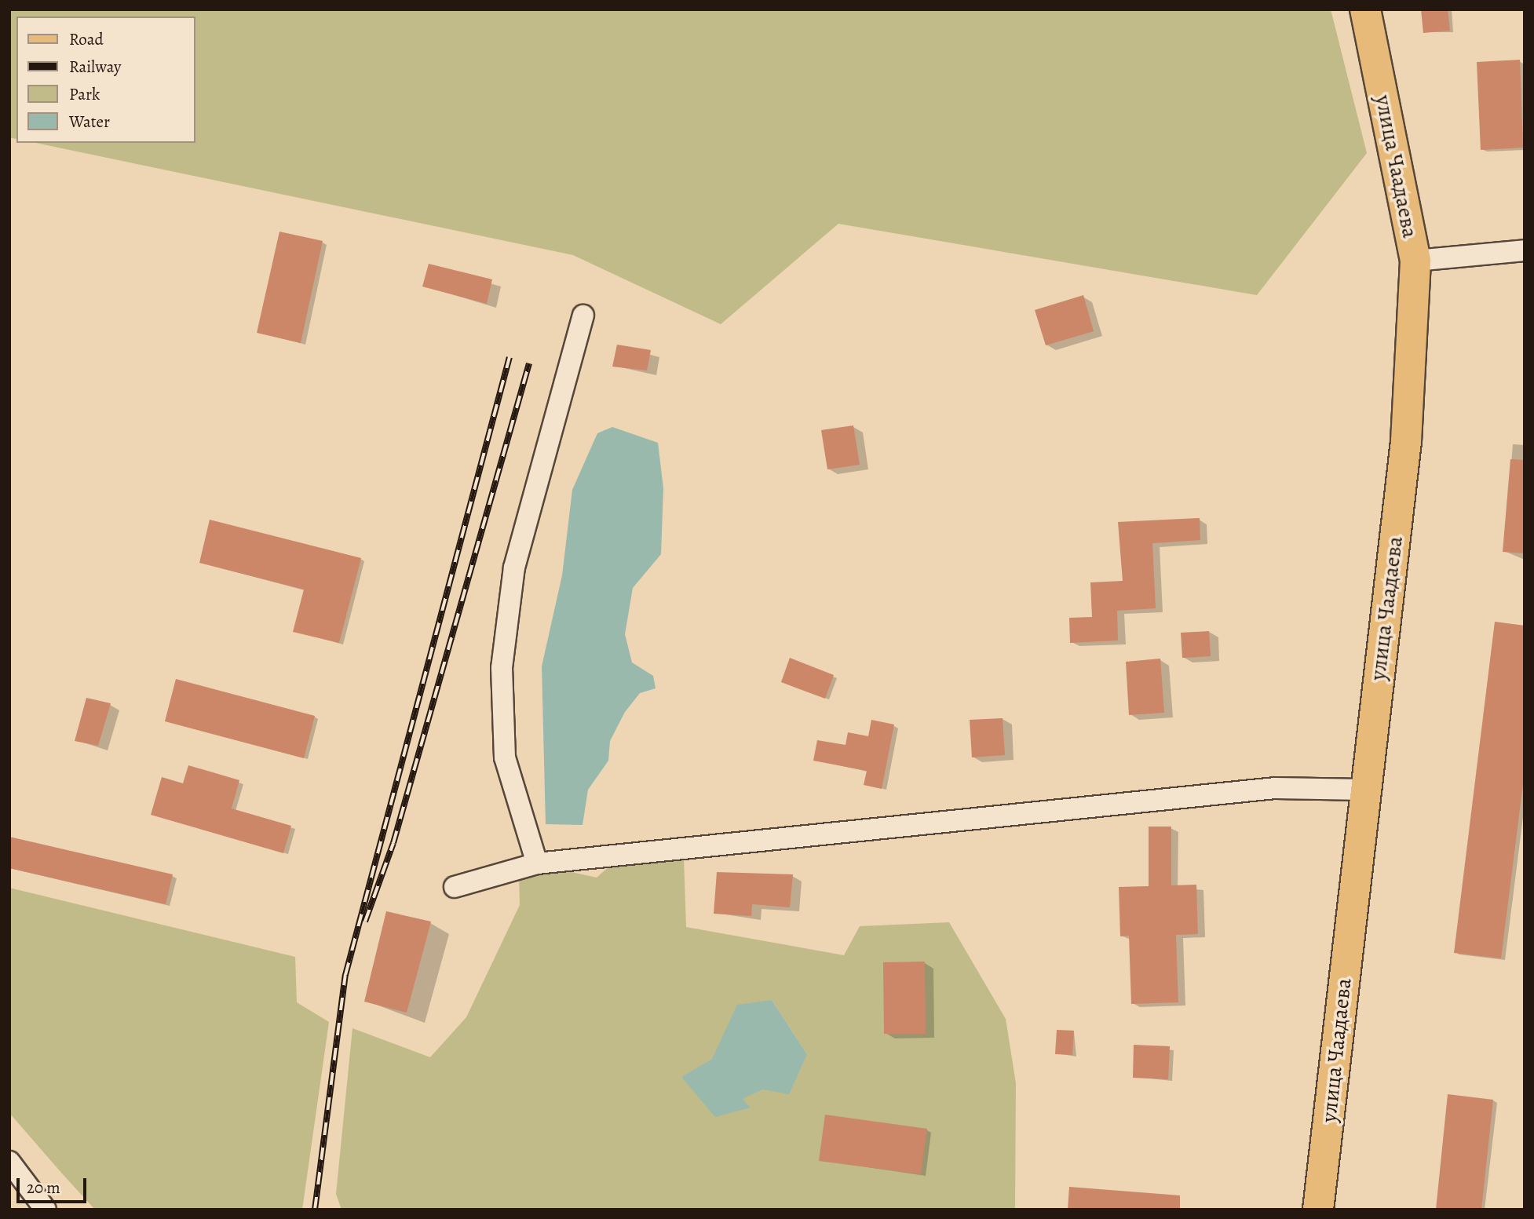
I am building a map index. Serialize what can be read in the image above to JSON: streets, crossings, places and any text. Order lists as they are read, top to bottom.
{
  "streets": {
    "main road": ["улица Чаадаева"]
  },
  "legend": [
    "Road",
    "Railway",
    "Park",
    "Water"
  ],
  "scale_bar": "20 m"
}
